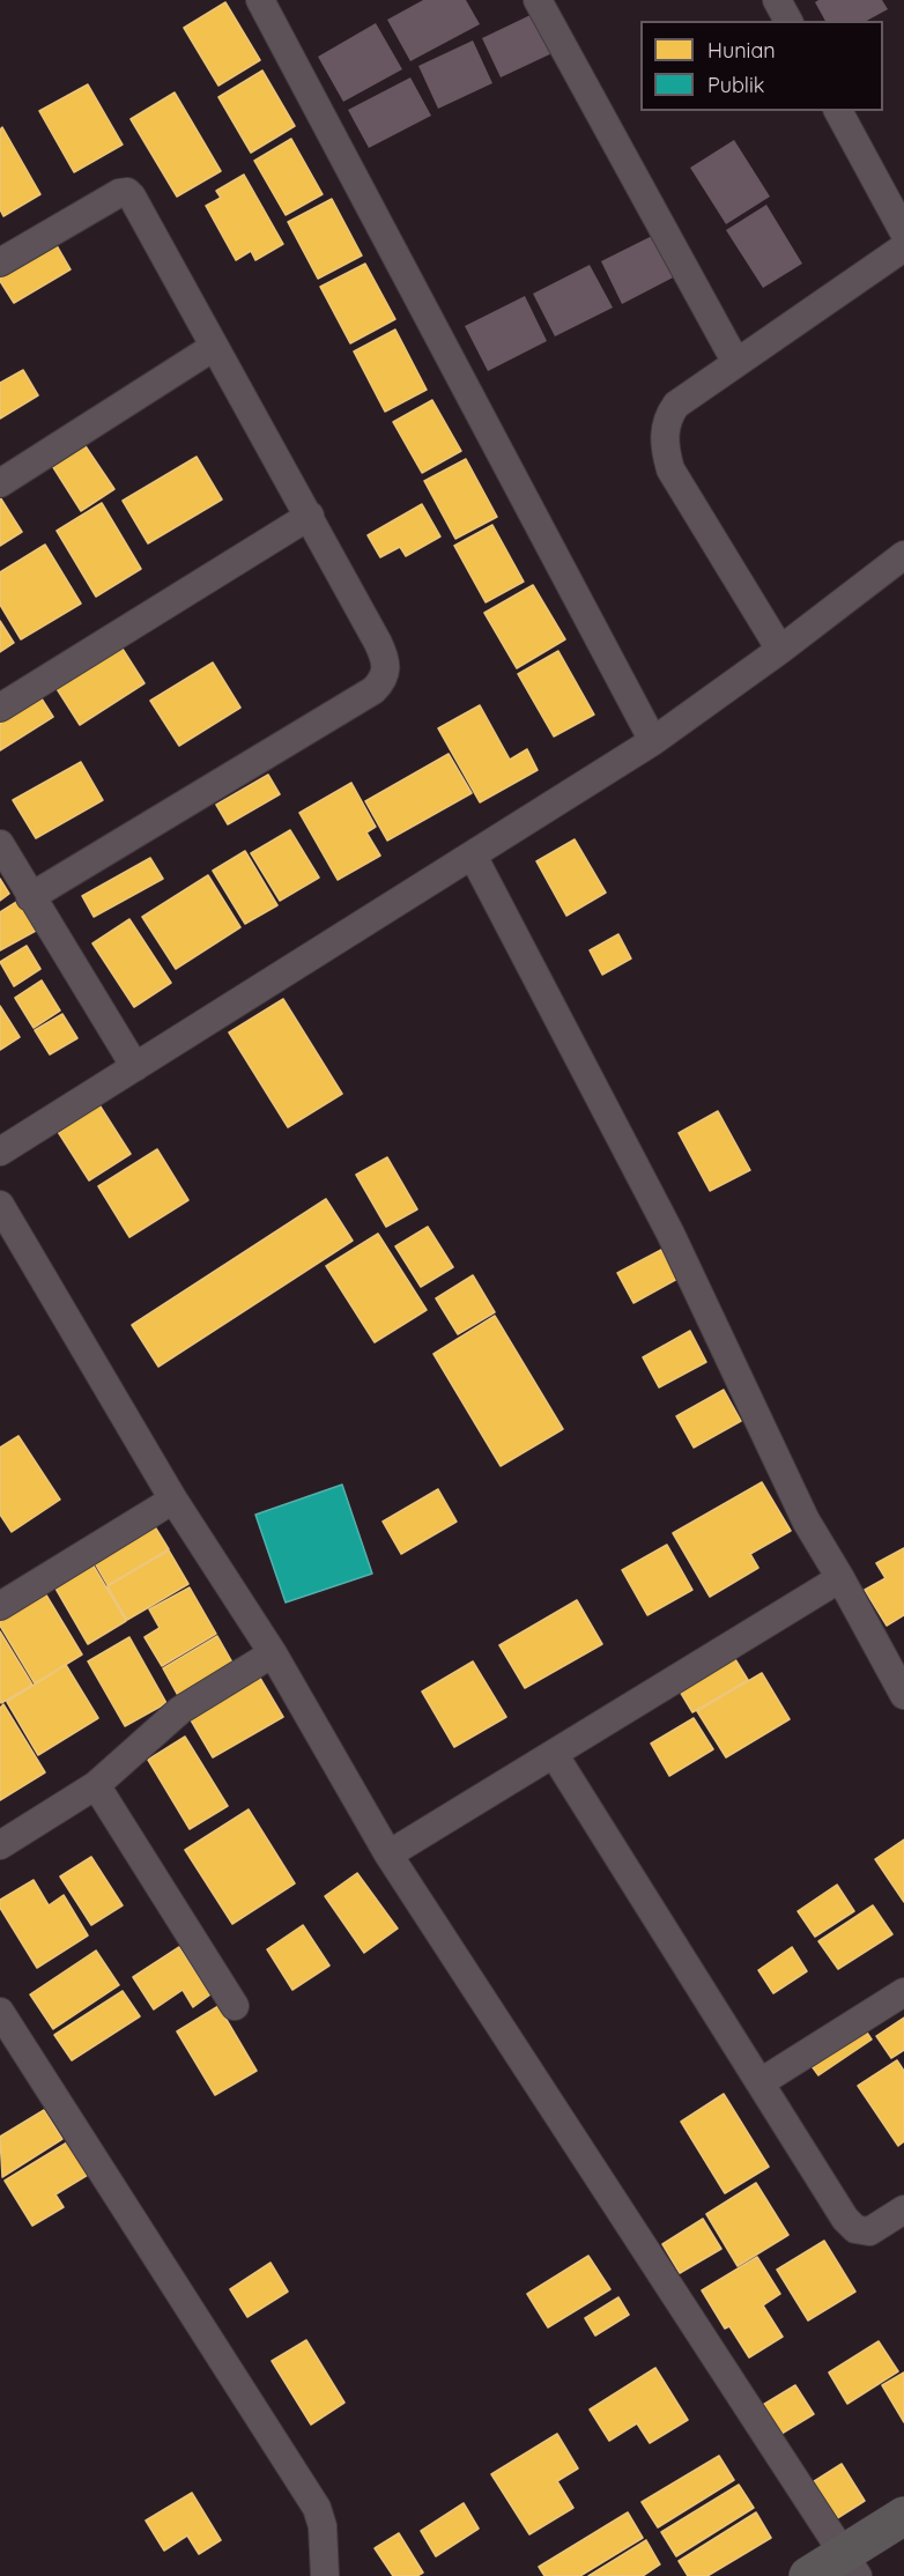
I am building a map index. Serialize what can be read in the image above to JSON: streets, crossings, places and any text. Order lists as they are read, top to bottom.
{
  "legend": ["Hunian", "Publik"]
}
